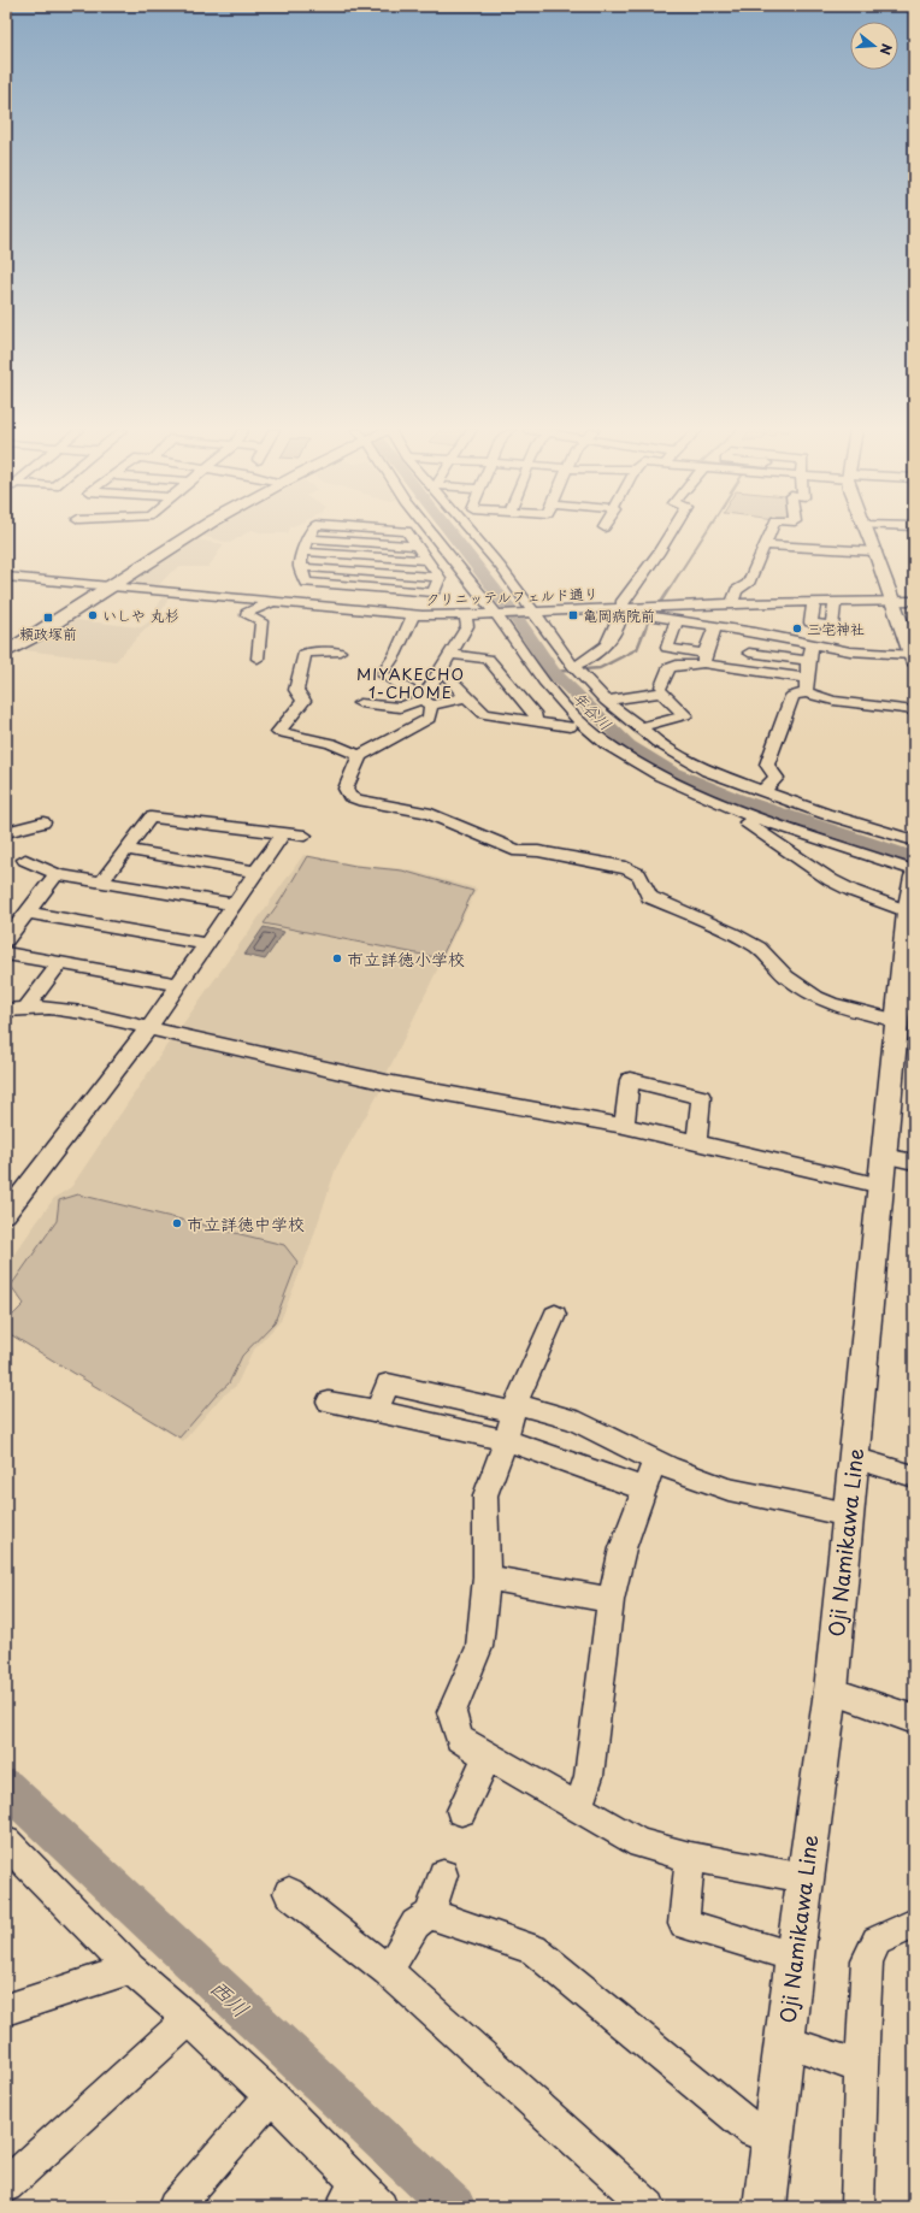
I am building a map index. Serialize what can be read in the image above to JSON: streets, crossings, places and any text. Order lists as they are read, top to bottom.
{
  "streets": {
    "main road": ["Oji Namikawa Line"],
    "street": ["クリニッテルフェルド通り"]
  },
  "districts": ["MIYAKECHO 1-CHOME"],
  "water": ["年谷川", "西川"],
  "places": {
    "other": [
      "いしや 丸杉",
      "三宅神社",
      "市立詳徳小学校",
      "市立詳徳中学校"
    ],
    "transit": ["亀岡病院前", "頼政塚前"]
  },
  "north": "right"
}
